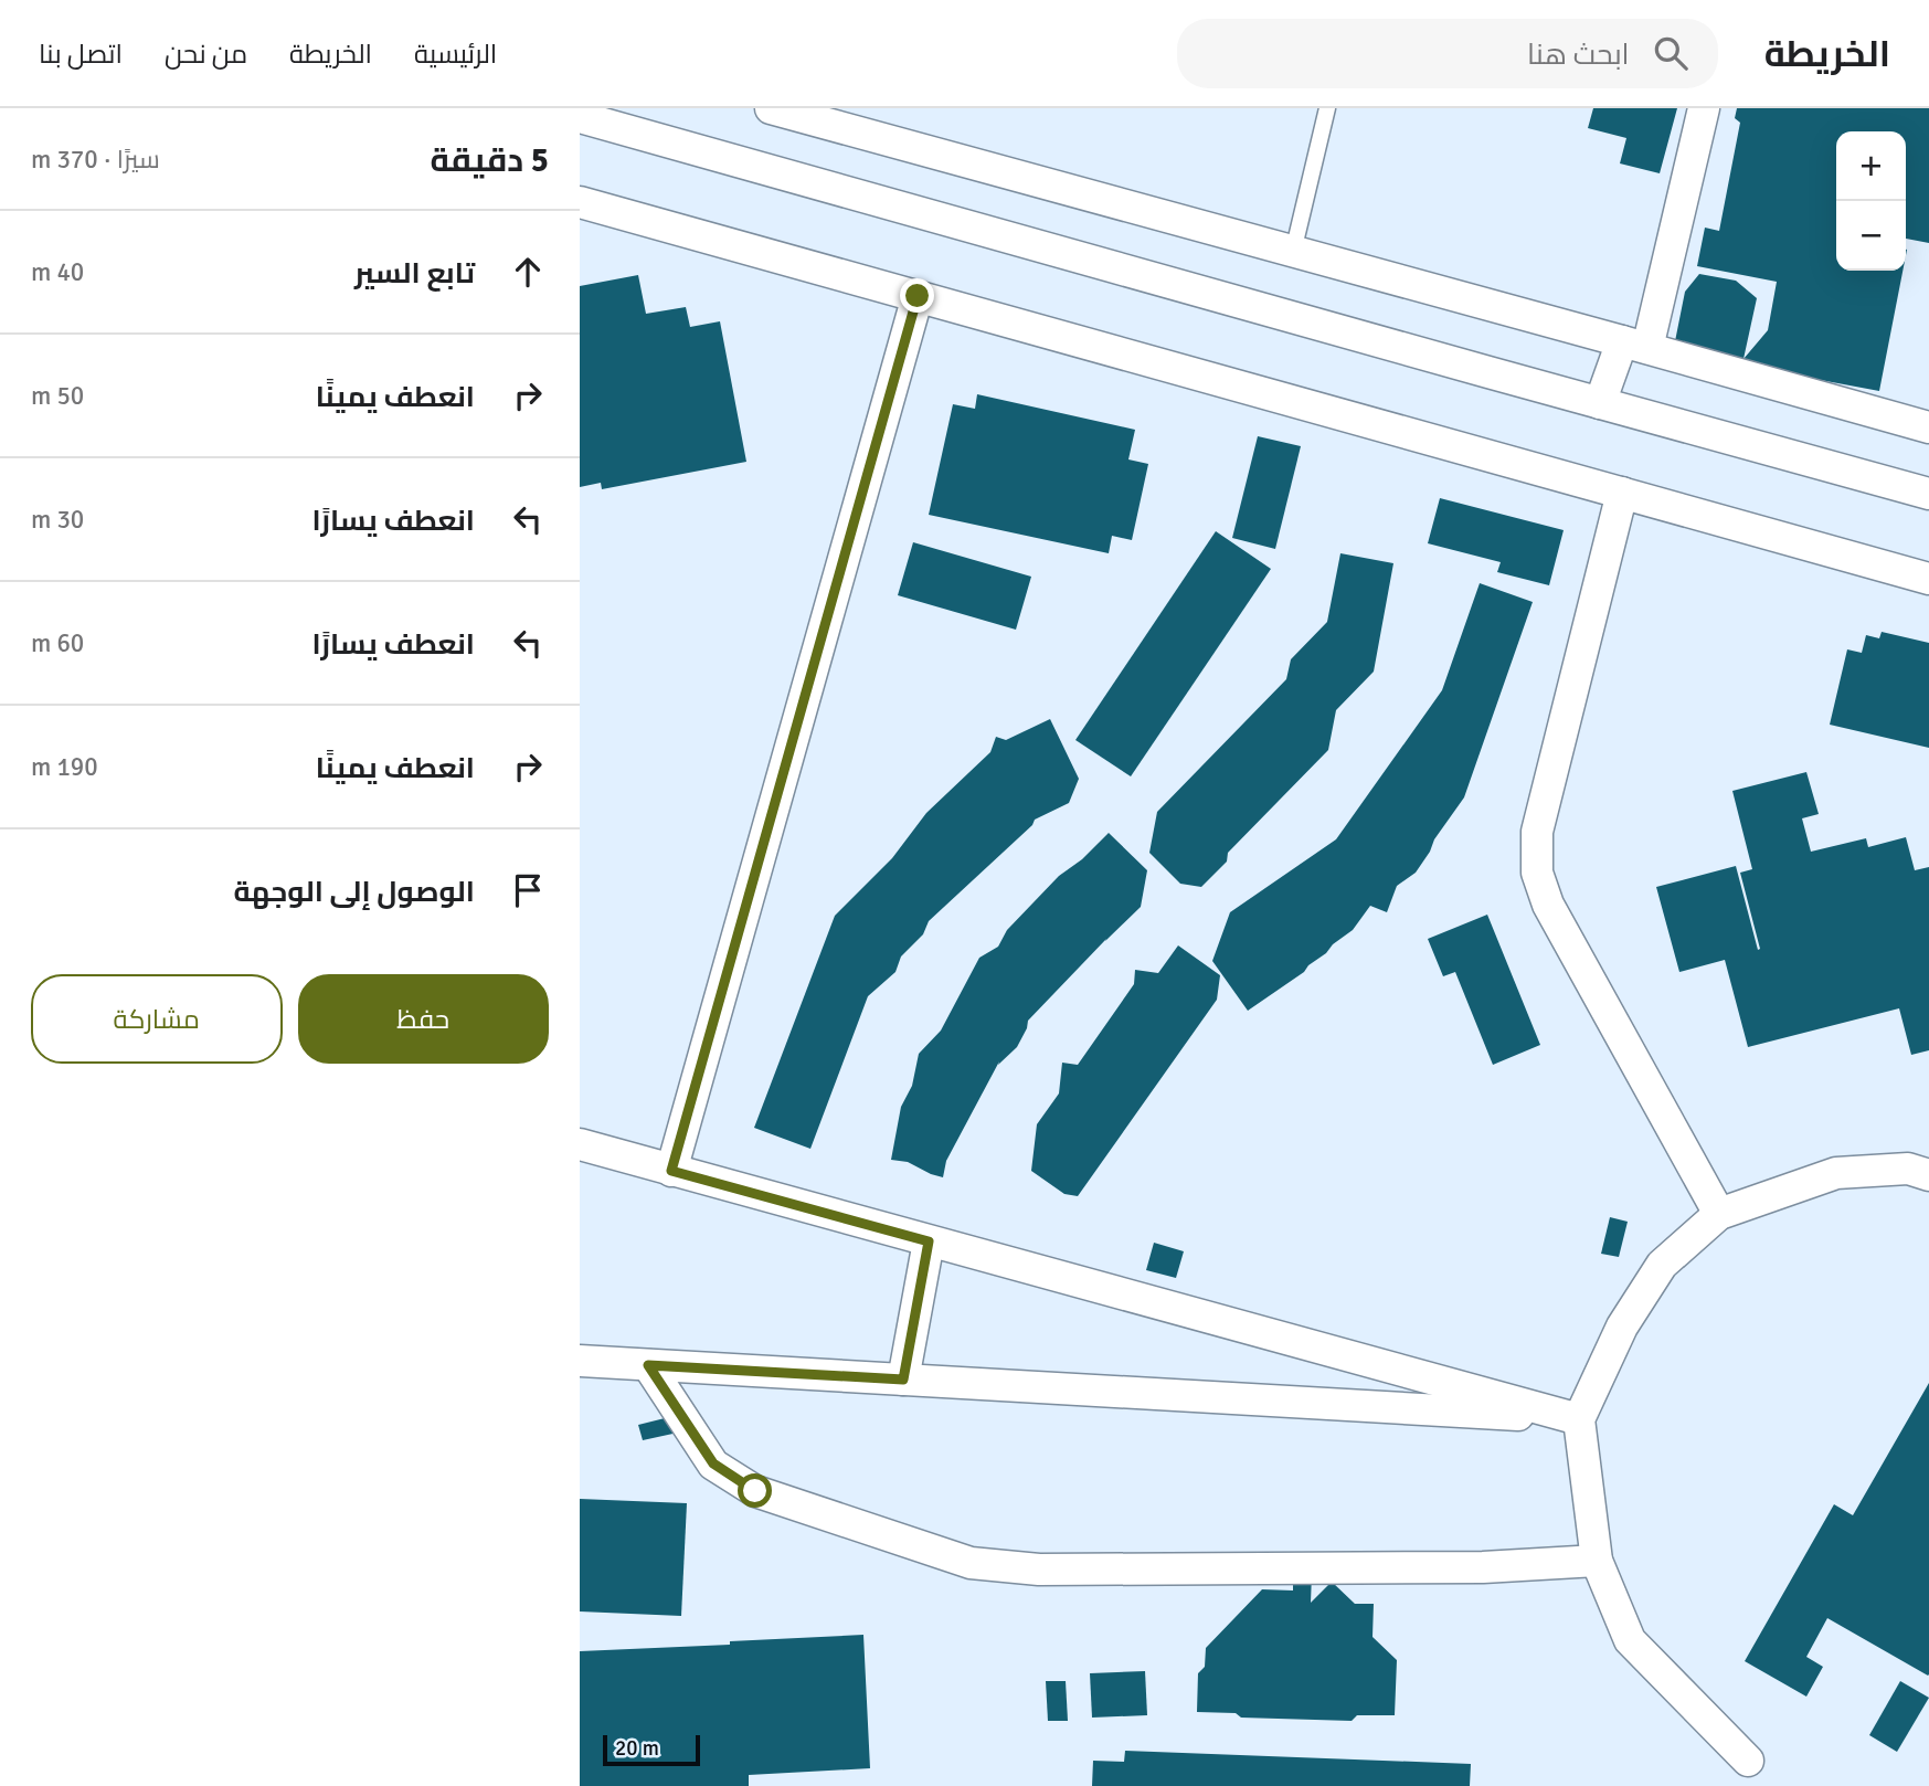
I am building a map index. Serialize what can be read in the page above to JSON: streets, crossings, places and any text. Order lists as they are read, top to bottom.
{
  "scale_bar": "20 m",
  "page": {
    "header": "الخريطة",
    "search": "ابحث هنا",
    "nav": [
      "الرئيسية",
      "الخريطة",
      "من نحن",
      "اتصل بنا"
    ],
    "heading": ["5 دقيقة", "سيرًا · 370 m"],
    "map_buttons": ["+", "−"],
    "list": [
      ["تابع السير", "40 m"],
      ["انعطف يمينًا", "50 m"],
      ["انعطف يسارًا", "30 m"],
      ["انعطف يسارًا", "60 m"],
      ["انعطف يمينًا", "190 m"],
      "الوصول إلى الوجهة"
    ],
    "buttons": ["حفظ", "مشاركة"],
    "scale": "20 m"
  }
}
